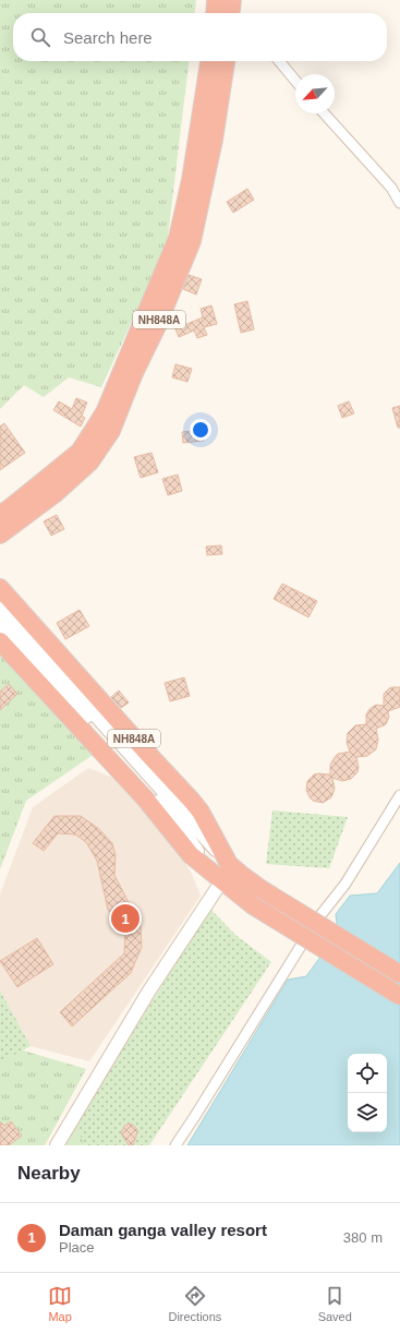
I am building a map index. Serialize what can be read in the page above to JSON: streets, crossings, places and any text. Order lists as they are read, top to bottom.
{
  "streets": {
    "highway": ["NH848A"]
  },
  "north": "bottom left",
  "page": {
    "search": "Search here",
    "pins": "1",
    "heading": "Nearby",
    "list": [
      {
        "mark": "1",
        "name": "Daman ganga valley resort",
        "note": "Place",
        "value": "380 m"
      }
    ],
    "nav": ["Map", "Directions", "Saved"]
  }
}
